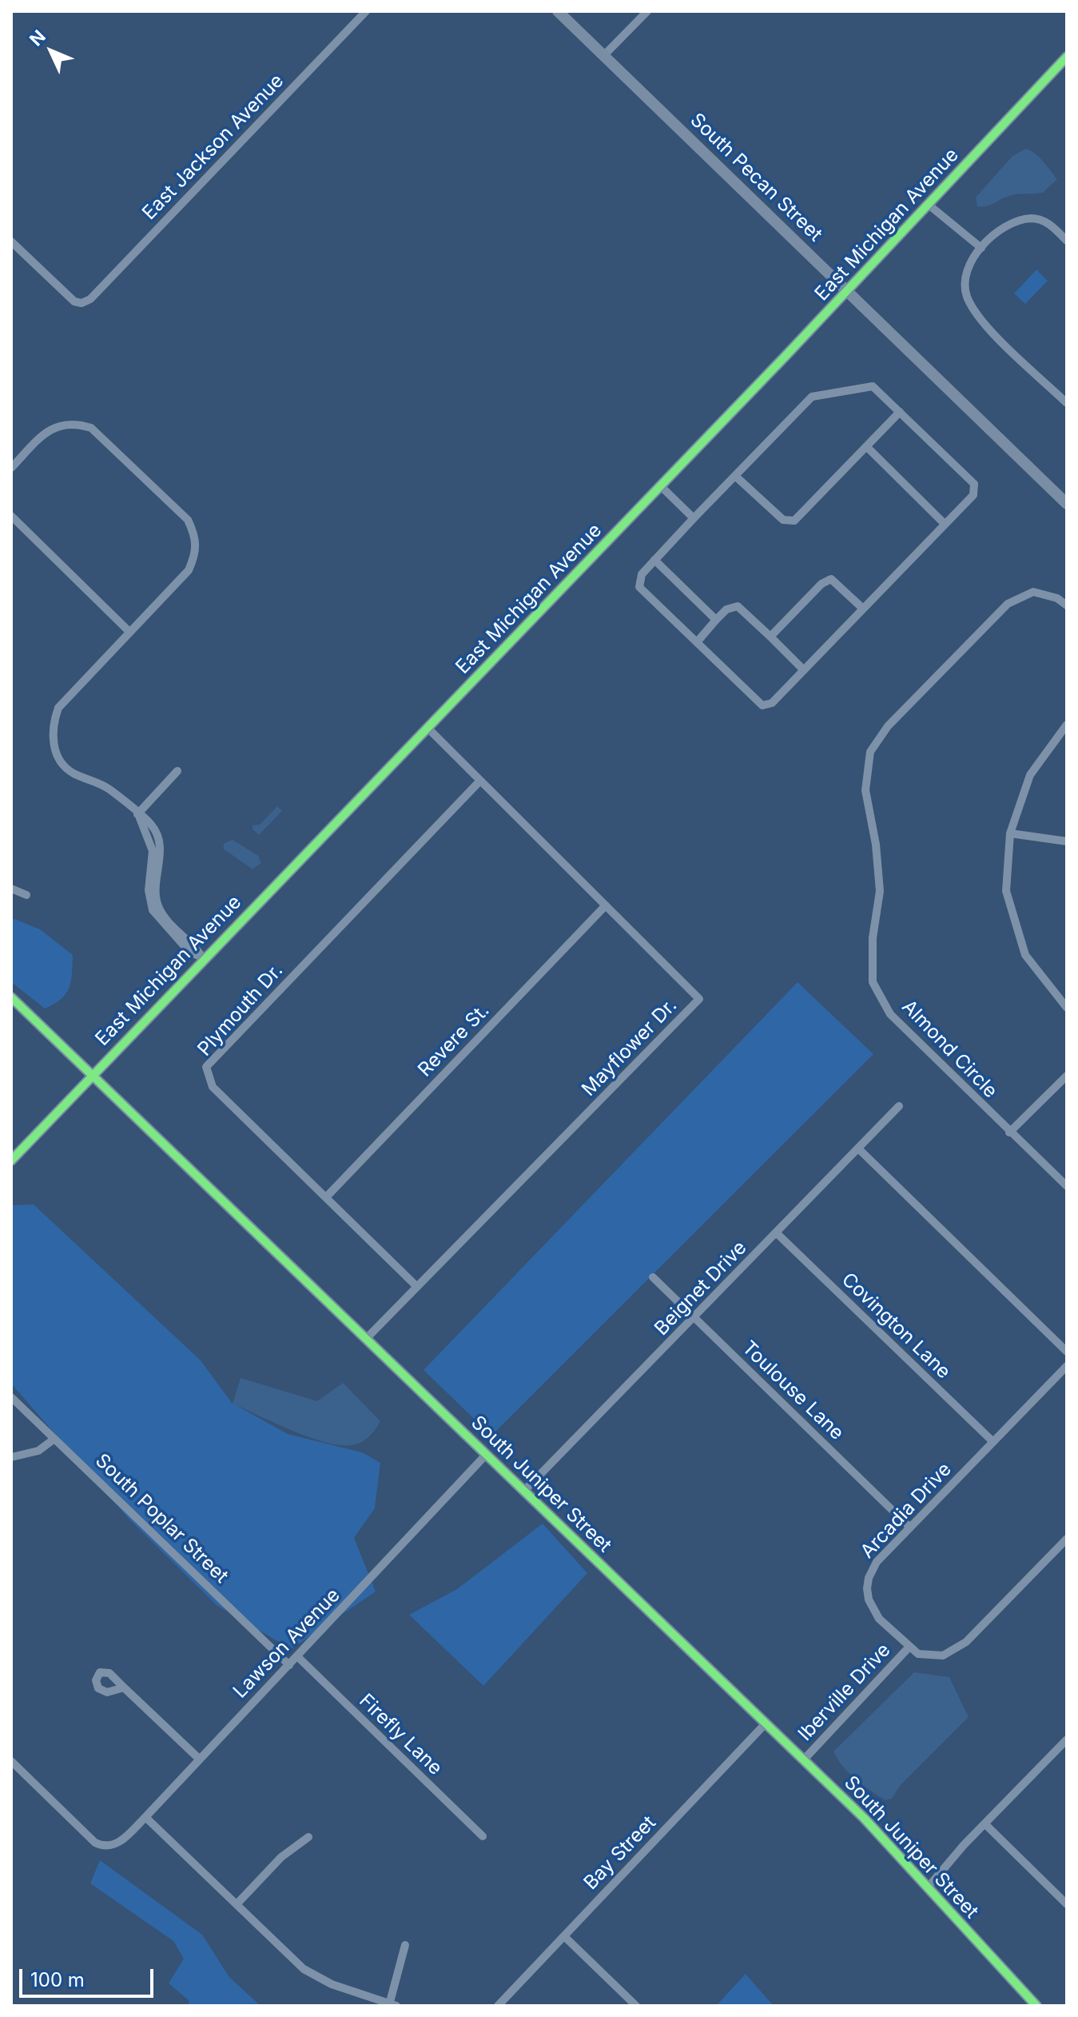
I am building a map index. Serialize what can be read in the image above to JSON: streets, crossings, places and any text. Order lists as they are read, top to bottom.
{
  "streets": {
    "street": [
      "East Jackson Avenue",
      "South Pecan Street",
      "East Michigan Avenue",
      "Plymouth Dr.",
      "Revere St.",
      "Mayflower Dr.",
      "Almond Circle",
      "Beignet Drive",
      "Covington Lane",
      "Toulouse Lane",
      "South Juniper Street",
      "Arcadia Drive",
      "South Poplar Street",
      "Lawson Avenue",
      "Iberville Drive",
      "Firefly Lane",
      "Bay Street"
    ]
  },
  "crossings": [
    ["South Pecan Street", "East Michigan Avenue"],
    ["East Michigan Avenue", "Mayflower Dr."],
    ["East Michigan Avenue", "South Juniper Street"],
    ["Plymouth Dr.", "Revere St."],
    ["Plymouth Dr.", "Mayflower Dr."],
    ["Revere St.", "Mayflower Dr."],
    ["Mayflower Dr.", "South Juniper Street"],
    ["Beignet Drive", "Covington Lane"],
    ["Beignet Drive", "Toulouse Lane"],
    ["Beignet Drive", "South Juniper Street"],
    ["Covington Lane", "Arcadia Drive"],
    ["Toulouse Lane", "Arcadia Drive"],
    ["South Juniper Street", "Lawson Avenue"],
    ["South Juniper Street", "Iberville Drive"],
    ["South Juniper Street", "Bay Street"],
    ["Arcadia Drive", "Iberville Drive"],
    ["South Poplar Street", "Lawson Avenue"],
    ["Lawson Avenue", "Firefly Lane"]
  ],
  "scale_bar": "100 m",
  "north": "top left"
}
